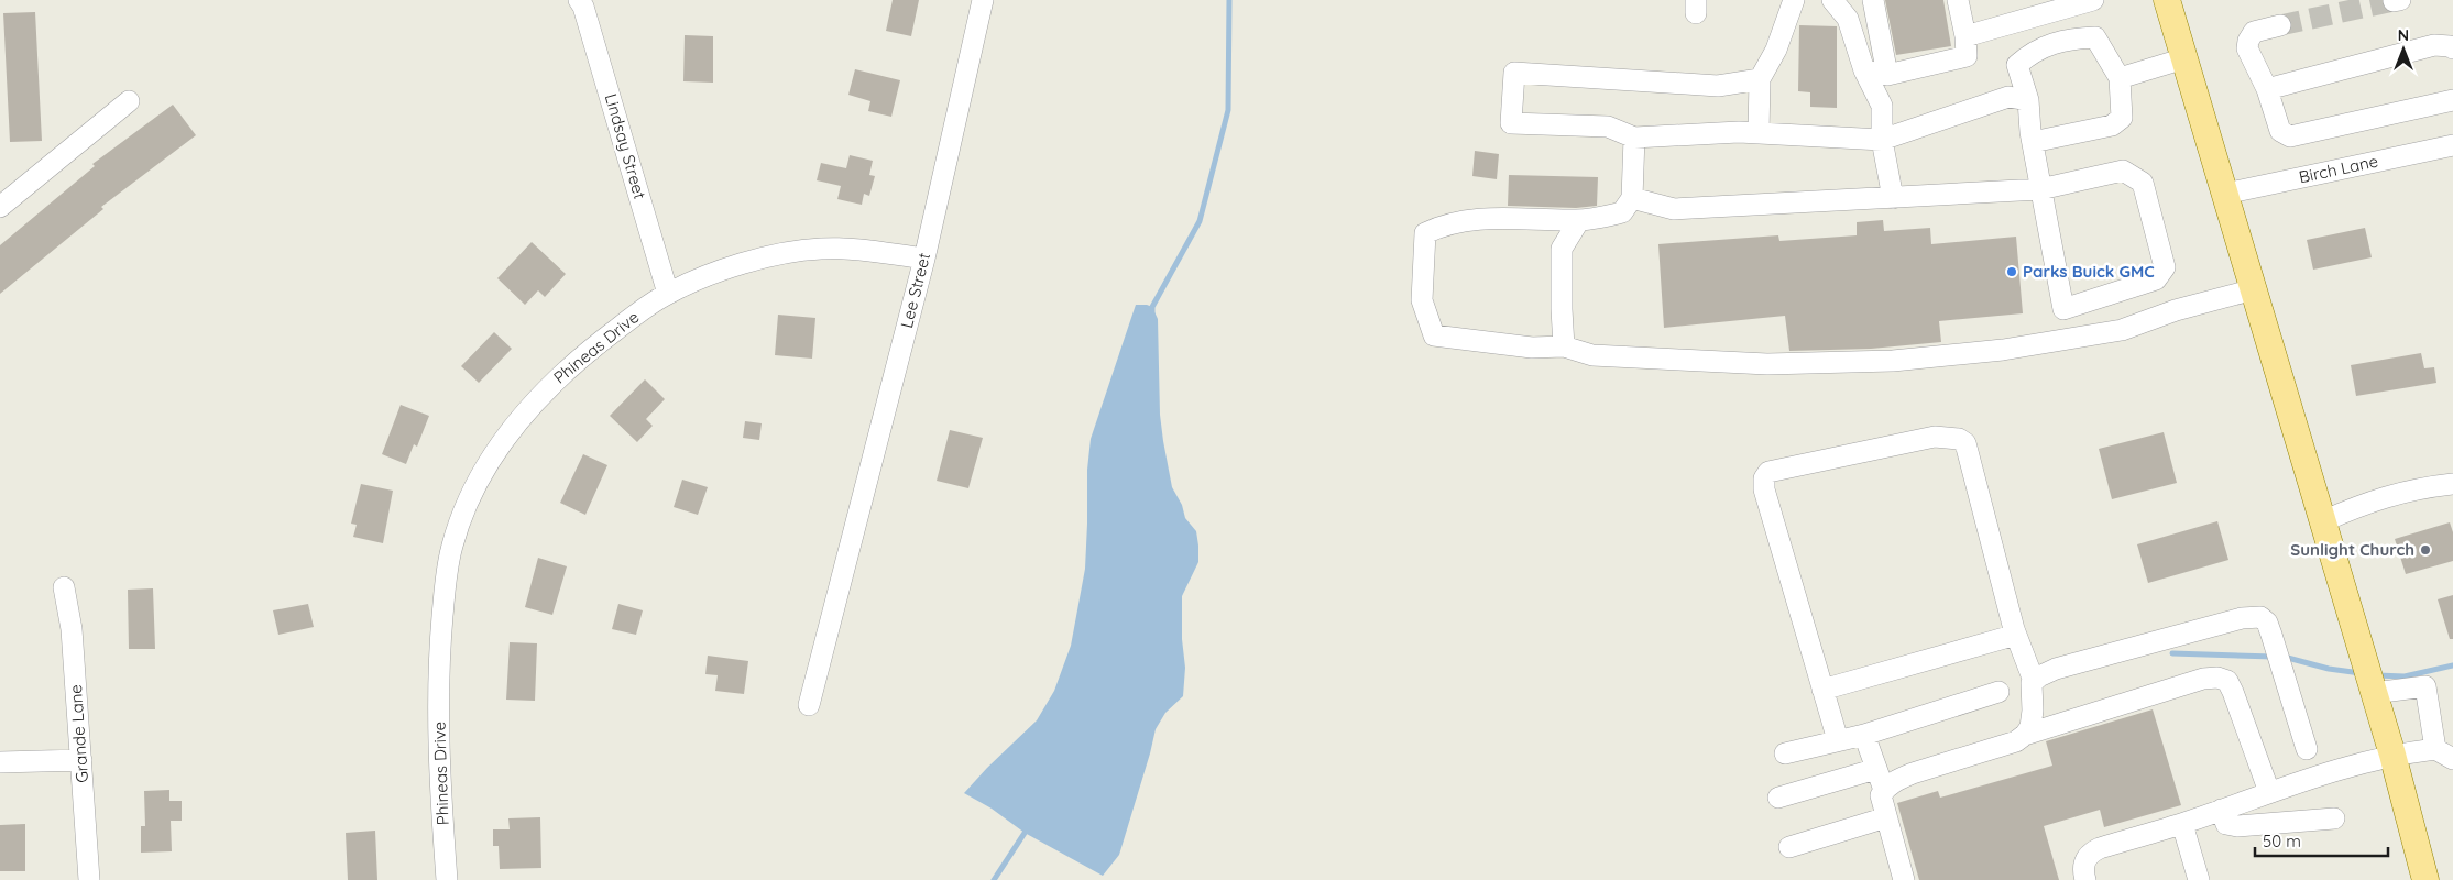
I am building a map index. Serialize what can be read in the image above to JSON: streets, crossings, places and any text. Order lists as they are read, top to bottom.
{
  "streets": {
    "street": [
      "Lindsay Street",
      "Birch Lane",
      "Lee Street",
      "Phineas Drive",
      "Grande Lane"
    ]
  },
  "crossings": [
    ["Lindsay Street", "Phineas Drive"],
    ["Lee Street", "Phineas Drive"]
  ],
  "places": ["Parks Buick GMC", "Sunlight Church"],
  "scale_bar": "50 m",
  "north": "top"
}
